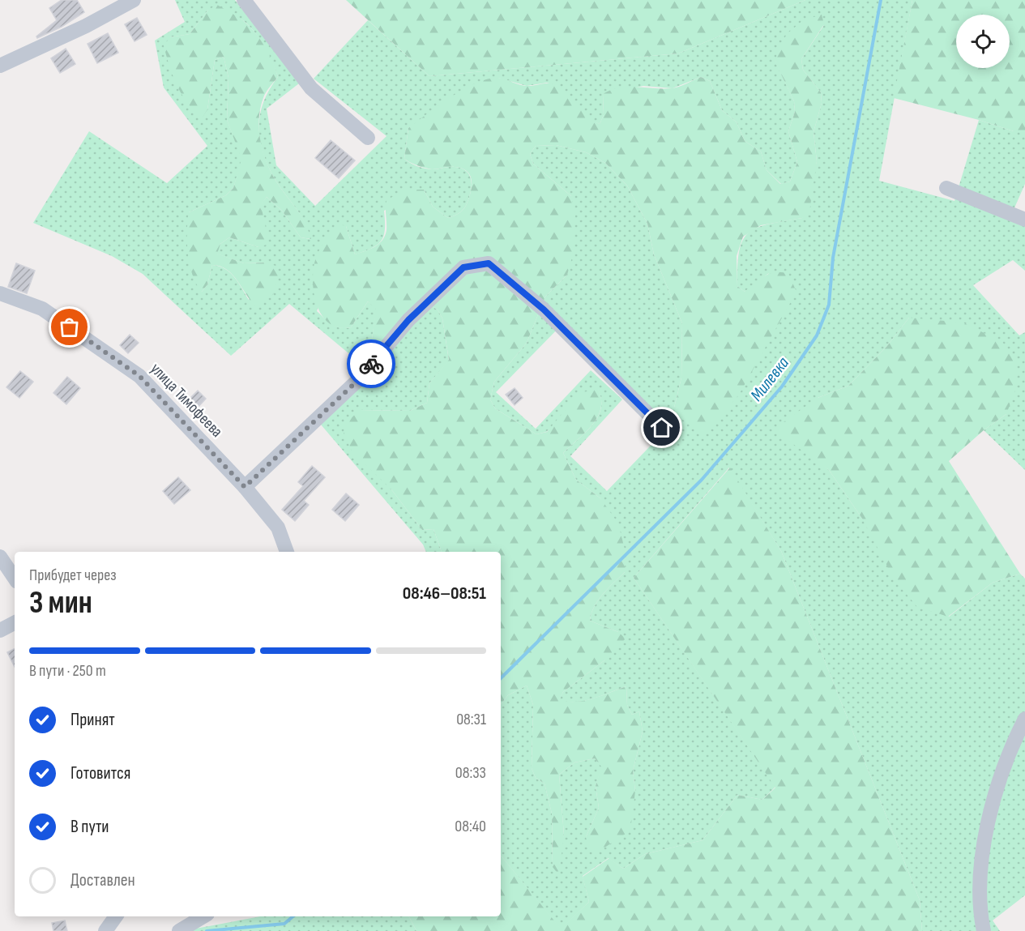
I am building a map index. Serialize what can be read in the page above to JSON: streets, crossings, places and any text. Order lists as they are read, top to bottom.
{
  "streets": {
    "street": ["улица Тимофеева"]
  },
  "water": ["Милевка"],
  "page": {
    "heading": ["3 мин", "Прибудет через", "08:46–08:51"],
    "bar": "В пути · 250 m",
    "list": [
      ["Принят", "08:31"],
      ["Готовится", "08:33"],
      ["В пути", "08:40"],
      "Доставлен"
    ]
  }
}
